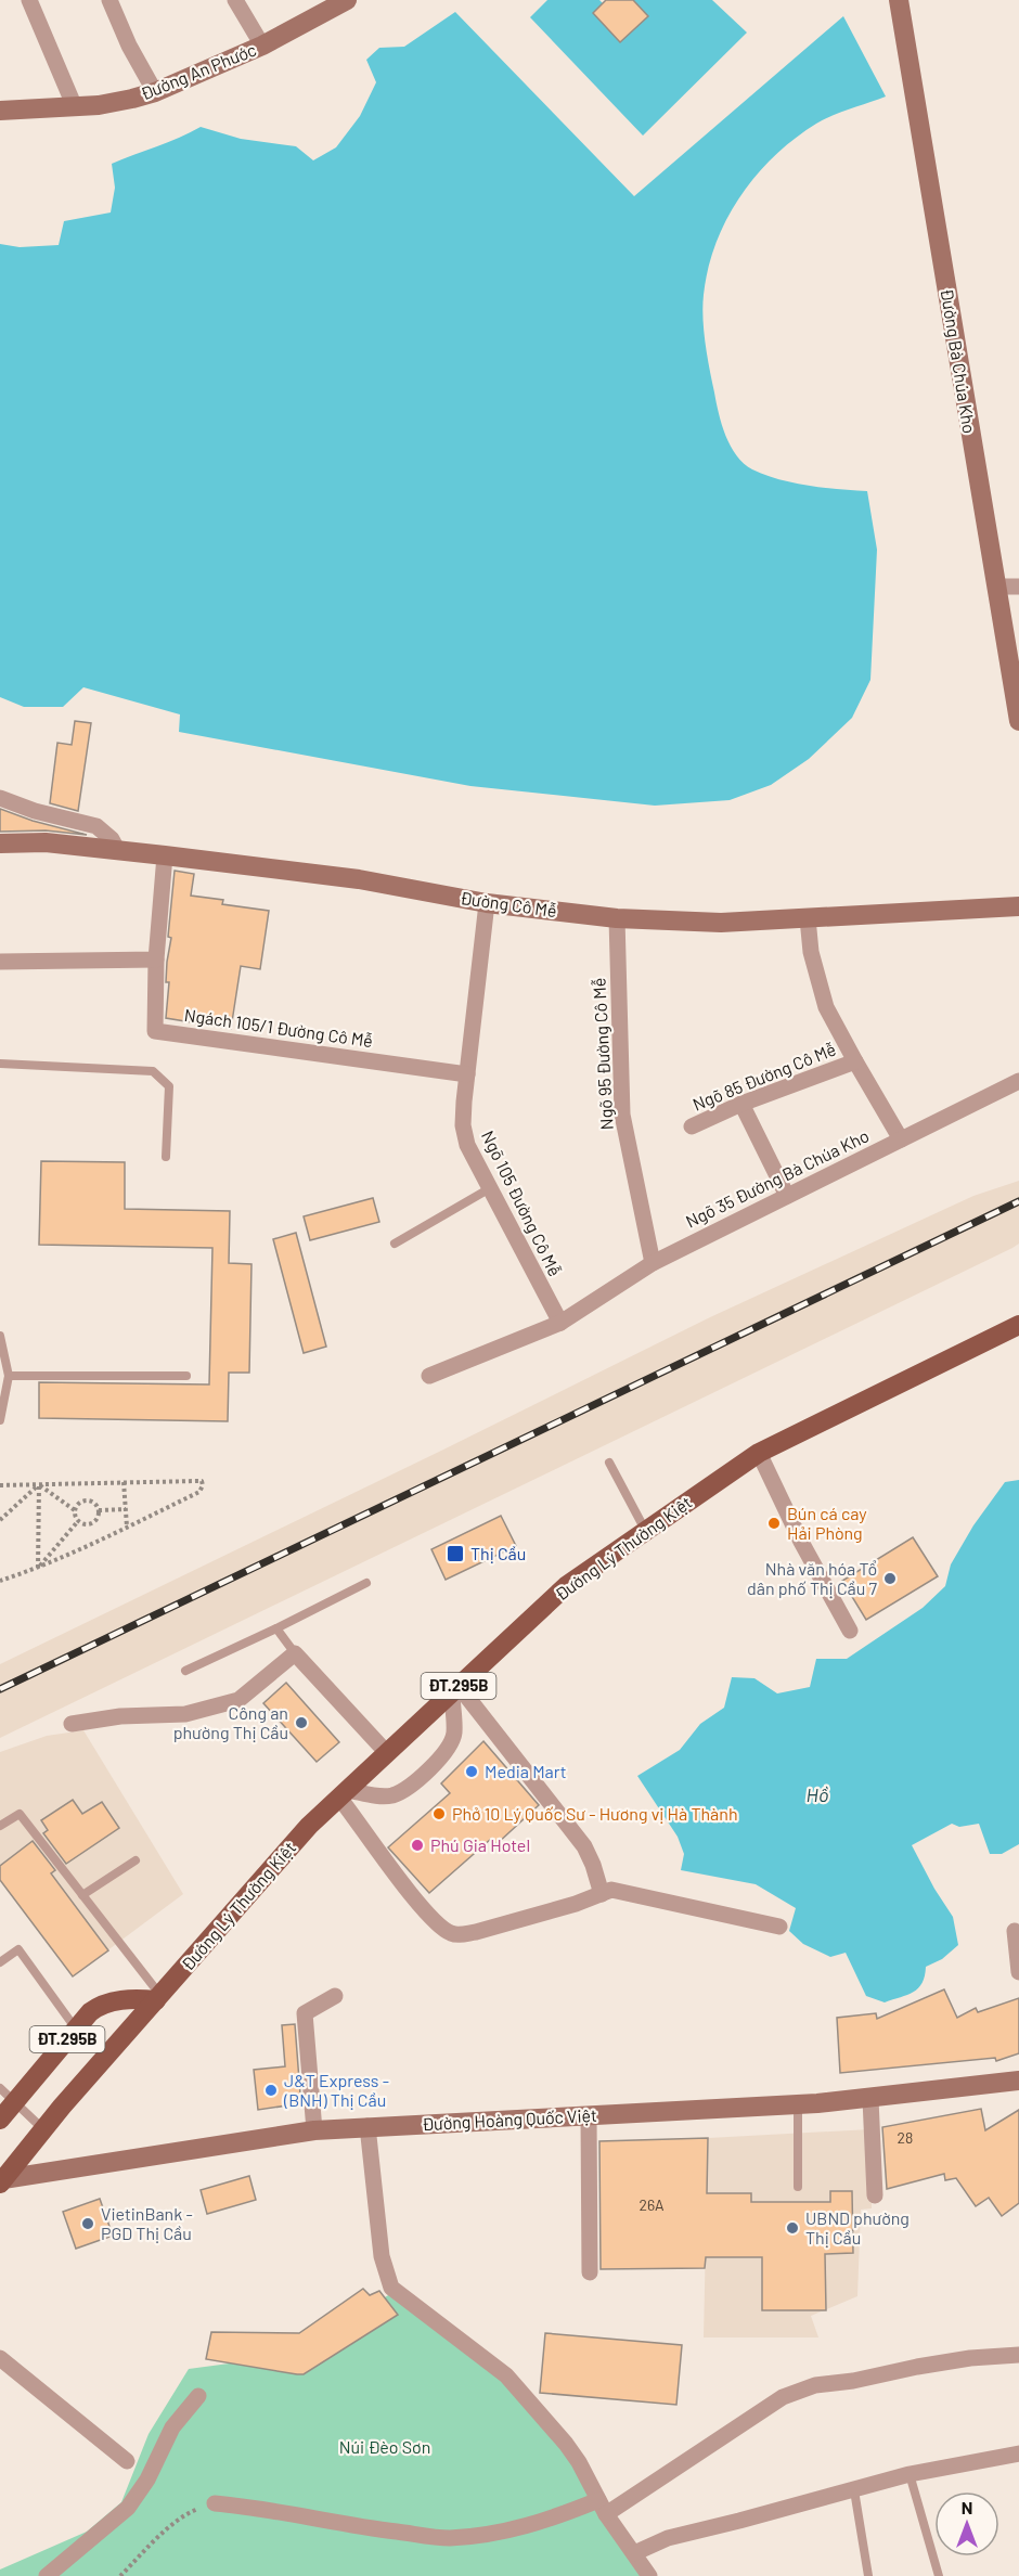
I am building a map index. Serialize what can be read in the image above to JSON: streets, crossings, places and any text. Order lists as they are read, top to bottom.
{
  "streets": {
    "main road": ["Đường Lý Thường Kiệt", "ĐT.295B"],
    "street": [
      "Đường An Phước",
      "Đường Bà Chúa Kho",
      "Đường Cô Mễ",
      "Ngách 105/1 Đường Cô Mễ",
      "Ngõ 95 Đường Cô Mễ",
      "Ngõ 85 Đường Cô Mễ",
      "Ngõ 35 Đường Bà Chúa Kho",
      "Ngõ 105 Đường Cô Mễ",
      "Đường Hoàng Quốc Việt"
    ]
  },
  "crossings": [
    ["Đường Cô Mễ", "Ngõ 95 Đường Cô Mễ"],
    ["Đường Cô Mễ", "Ngõ 85 Đường Cô Mễ"],
    ["Đường Cô Mễ", "Ngõ 105 Đường Cô Mễ"],
    ["Ngách 105/1 Đường Cô Mễ", "Ngõ 105 Đường Cô Mễ"],
    ["Ngõ 95 Đường Cô Mễ", "Ngõ 35 Đường Bà Chúa Kho"],
    ["Ngõ 35 Đường Bà Chúa Kho", "Ngõ 105 Đường Cô Mễ"],
    ["Đường Lý Thường Kiệt", "ĐT.295B"],
    ["Đường Lý Thường Kiệt", "Đường Hoàng Quốc Việt"]
  ],
  "water": ["Hồ"],
  "parks": ["Núi Đèo Sơn"],
  "places": {
    "other": [
      "Bún cá cay Hải Phòng",
      "Nhà văn hóa Tổ dân phố Thị Cầu 7",
      "Công an phường Thị Cầu",
      "Media Mart",
      "Phở 10 Lý Quốc Sư - Hương vị Hà Thành",
      "Phú Gia Hotel",
      "J&T Express - (BNH) Thị Cầu",
      "VietinBank - PGD Thị Cầu",
      "UBND phường Thị Cầu"
    ],
    "transit": ["Thị Cầu"]
  },
  "house_numbers": ["28", "26A"],
  "north": "top"
}
